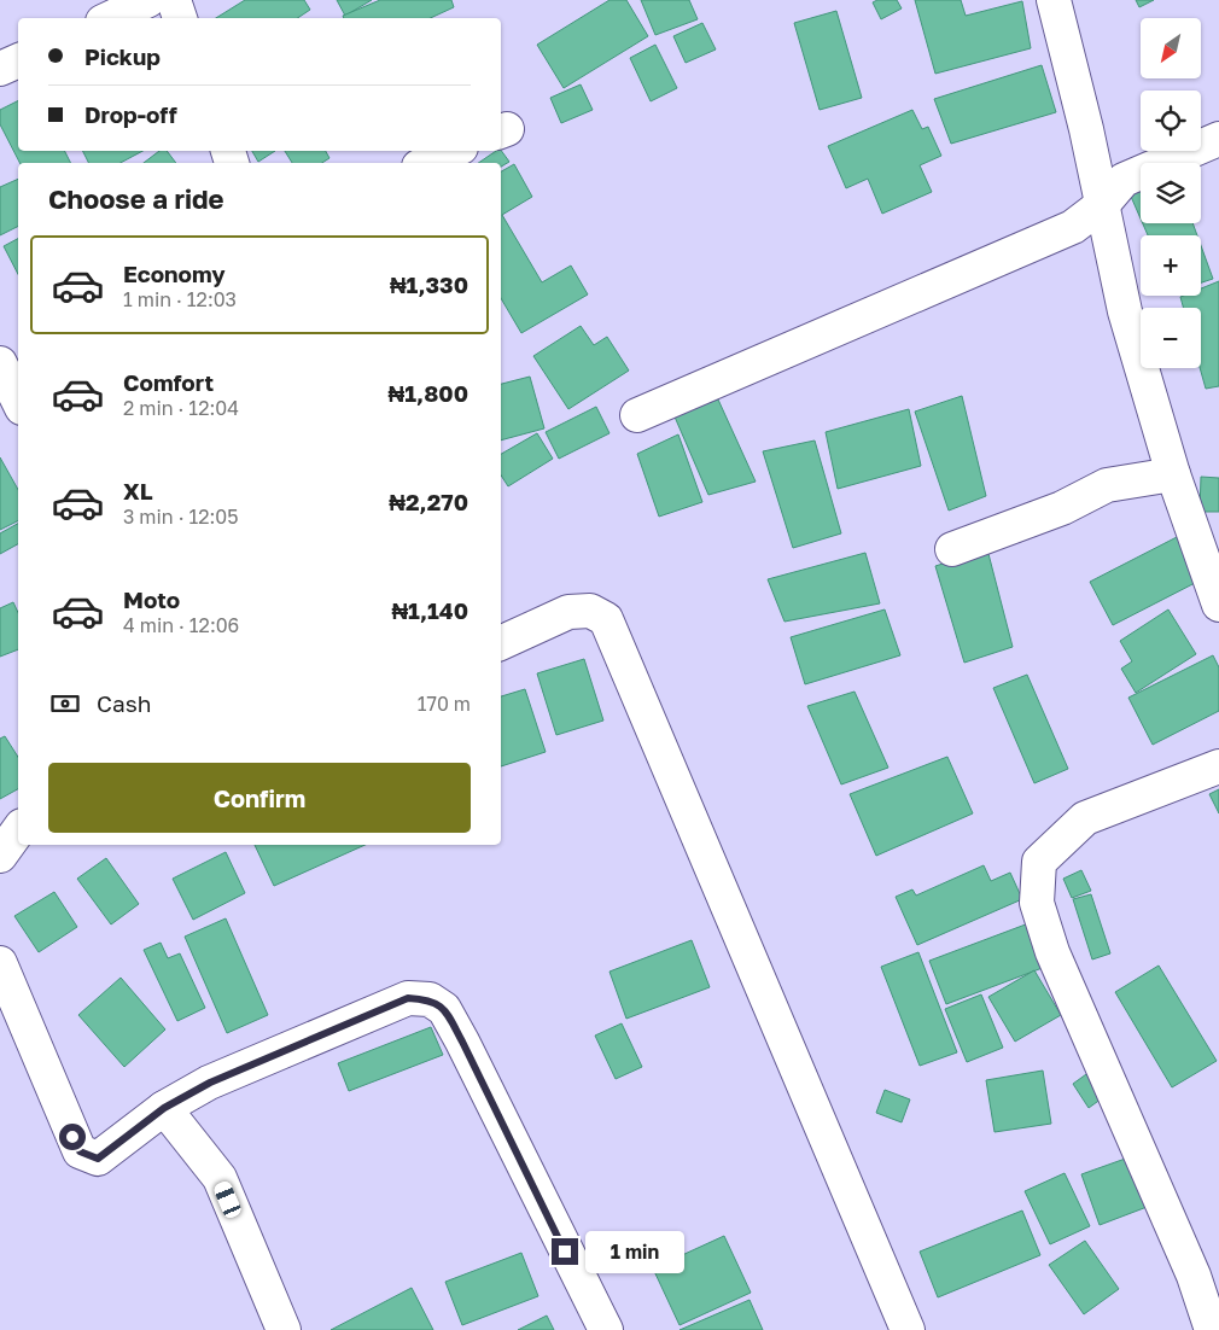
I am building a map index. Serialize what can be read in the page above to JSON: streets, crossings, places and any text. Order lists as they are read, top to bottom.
{
  "north": "bottom left",
  "page": {
    "map_buttons": ["+", "−"],
    "banner": ["Pickup", "Drop-off"],
    "heading": "Choose a ride",
    "list": [
      {
        "name": "Economy",
        "note": "1 min · 12:03",
        "value": "₦1,330"
      },
      {
        "name": "Comfort",
        "note": "2 min · 12:04",
        "value": "₦1,800"
      },
      {
        "name": "XL",
        "note": "3 min · 12:05",
        "value": "₦2,270"
      },
      {
        "name": "Moto",
        "note": "4 min · 12:06",
        "value": "₦1,140"
      }
    ],
    "pay": ["Cash", "170 m"],
    "buttons": "Confirm",
    "bubble": "1 min"
  }
}
